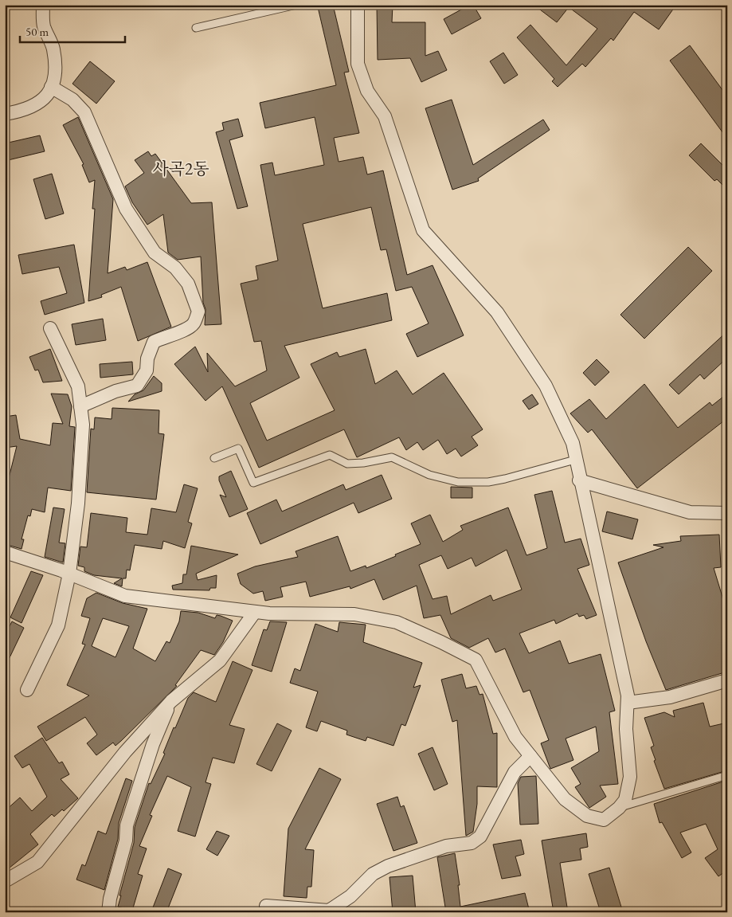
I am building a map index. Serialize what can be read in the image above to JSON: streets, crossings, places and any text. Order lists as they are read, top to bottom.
{
  "districts": ["사곡2동"],
  "scale_bar": "50 m"
}
